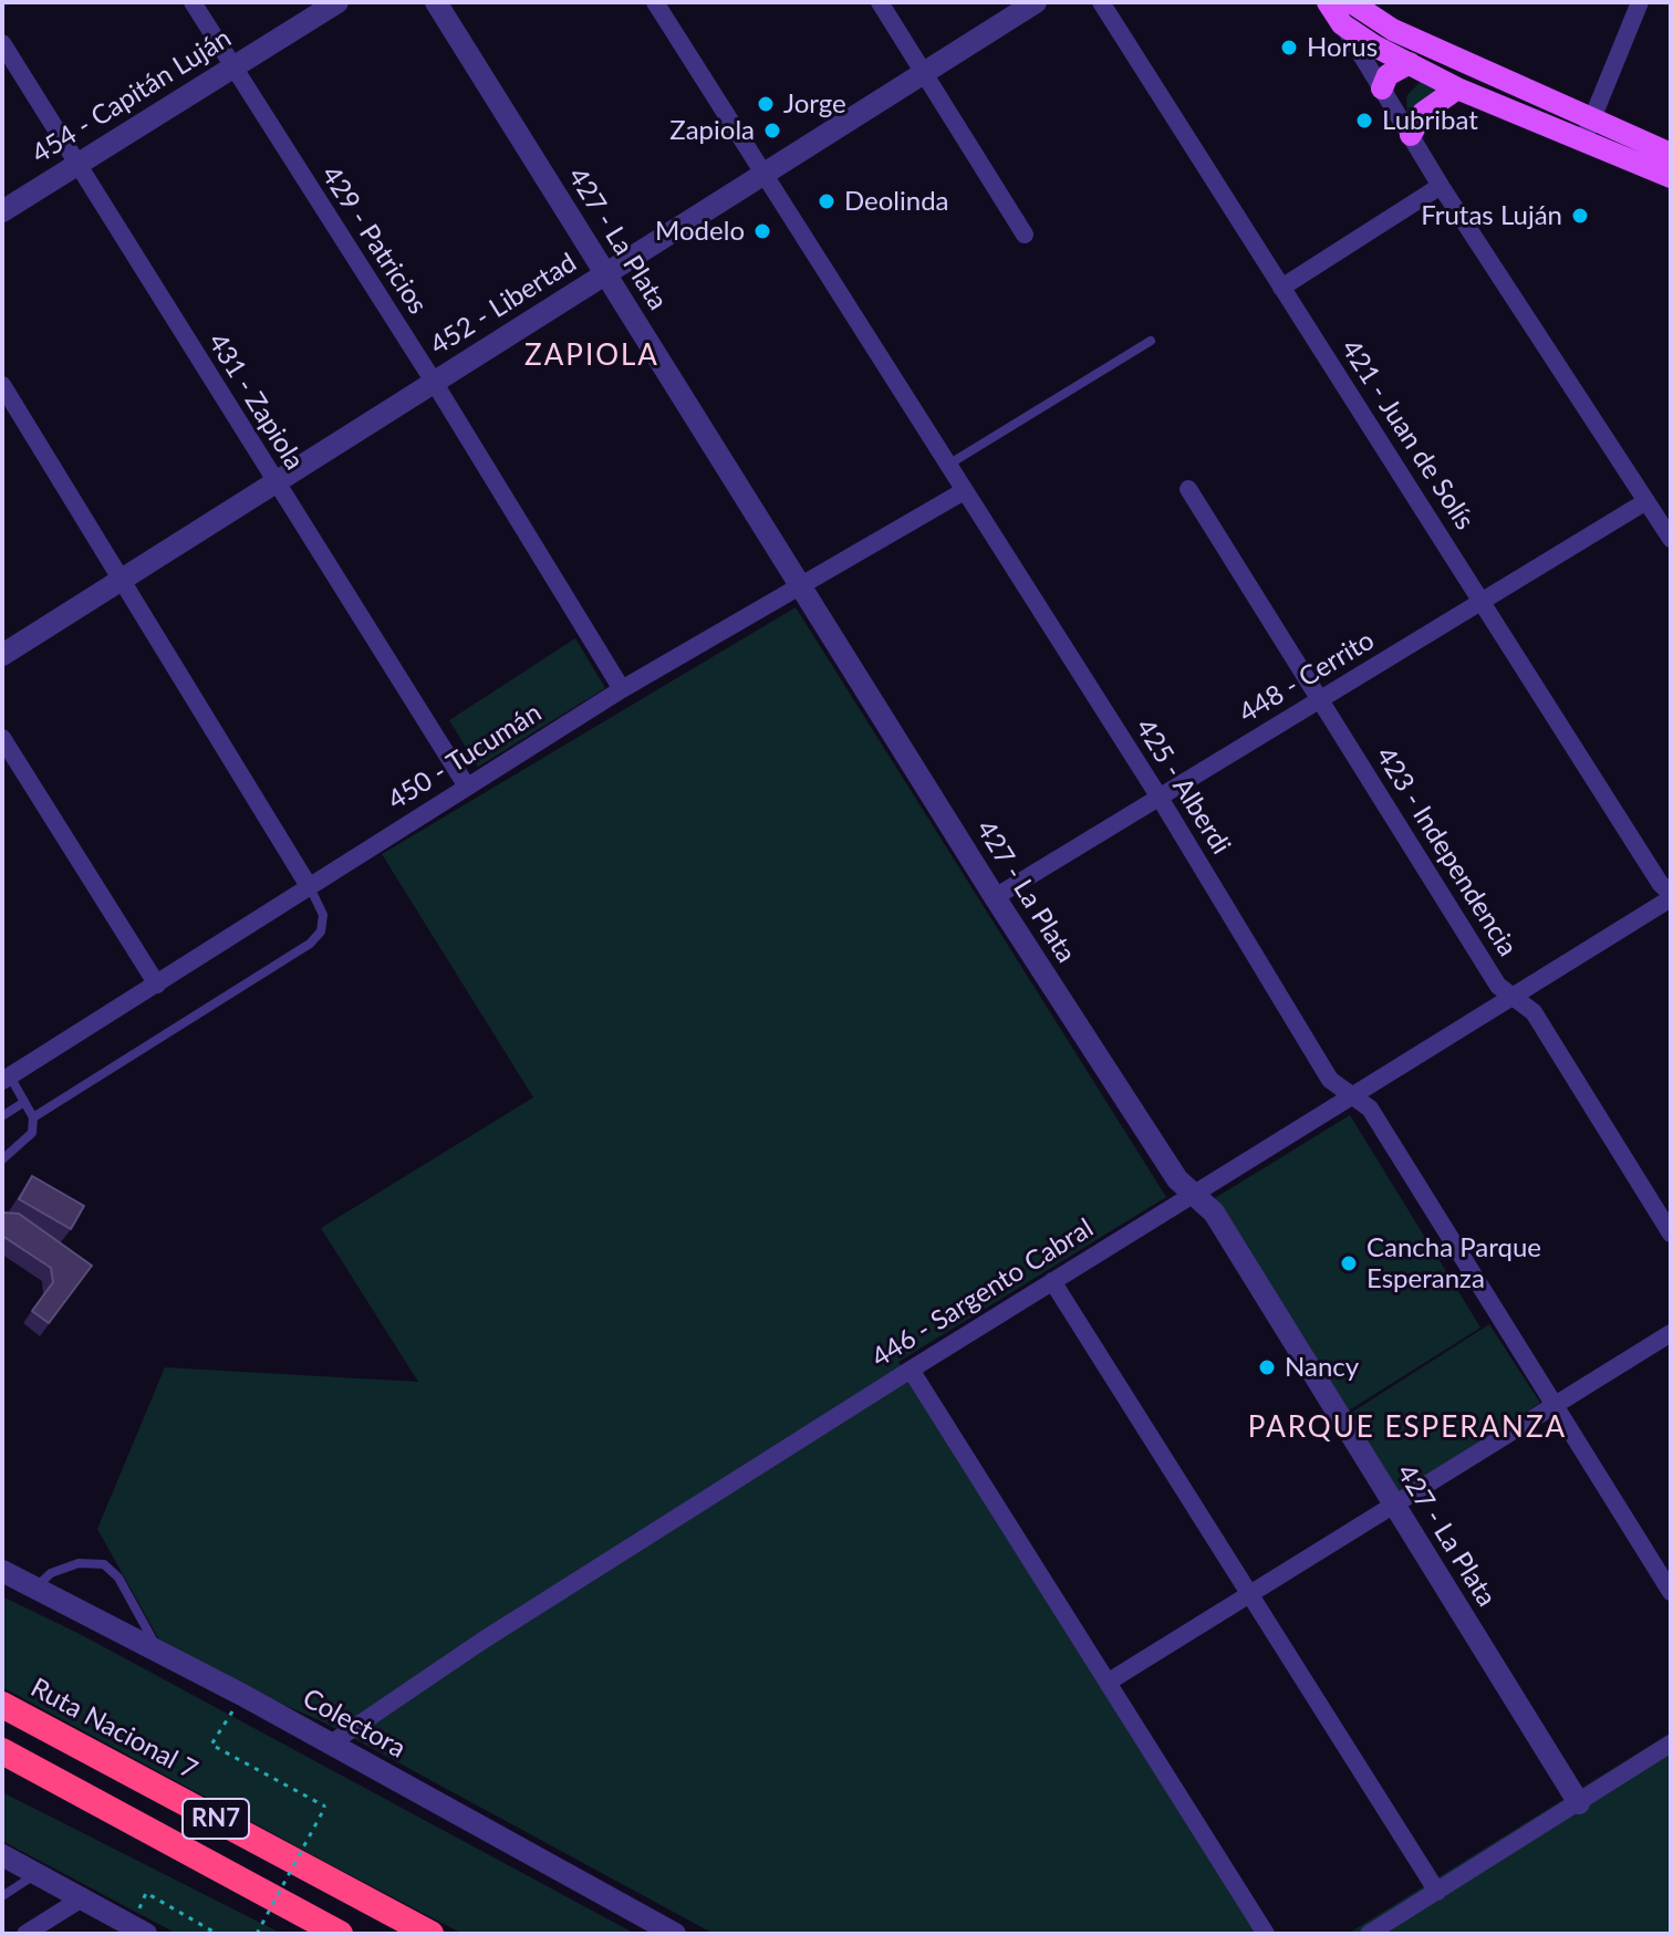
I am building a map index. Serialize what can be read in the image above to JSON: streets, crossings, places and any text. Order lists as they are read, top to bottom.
{
  "streets": {
    "highway": ["Ruta Nacional 7", "RN7"],
    "street": [
      "454 - Capitán Luján",
      "427 - La Plata",
      "429 - Patricios",
      "452 - Libertad",
      "431 - Zapiola",
      "421 - Juan de Solís",
      "448 - Cerrito",
      "450 - Tucumán",
      "425 - Alberdi",
      "423 - Independencia",
      "446 - Sargento Cabral",
      "Colectora"
    ]
  },
  "crossings": [
    ["454 - Capitán Luján", "429 - Patricios"],
    ["454 - Capitán Luján", "431 - Zapiola"],
    ["427 - La Plata", "452 - Libertad"],
    ["427 - La Plata", "448 - Cerrito"],
    ["427 - La Plata", "450 - Tucumán"],
    ["427 - La Plata", "446 - Sargento Cabral"],
    ["429 - Patricios", "452 - Libertad"],
    ["429 - Patricios", "450 - Tucumán"],
    ["452 - Libertad", "431 - Zapiola"],
    ["452 - Libertad", "425 - Alberdi"],
    ["431 - Zapiola", "450 - Tucumán"],
    ["421 - Juan de Solís", "448 - Cerrito"],
    ["421 - Juan de Solís", "446 - Sargento Cabral"],
    ["448 - Cerrito", "425 - Alberdi"],
    ["448 - Cerrito", "423 - Independencia"],
    ["450 - Tucumán", "425 - Alberdi"],
    ["425 - Alberdi", "446 - Sargento Cabral"],
    ["423 - Independencia", "446 - Sargento Cabral"],
    ["446 - Sargento Cabral", "Colectora"]
  ],
  "districts": ["ZAPIOLA", "PARQUE ESPERANZA"],
  "places": [
    "Horus",
    "Jorge",
    "Lubribat",
    "Zapiola",
    "Deolinda",
    "Frutas Luján",
    "Modelo",
    "Cancha Parque Esperanza",
    "Nancy"
  ]
}
